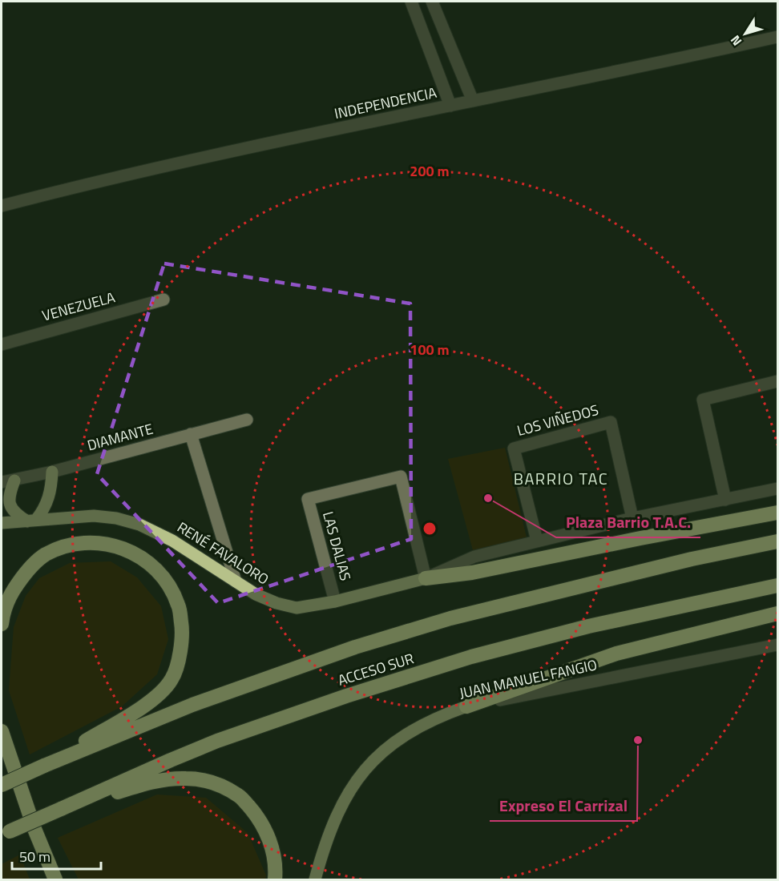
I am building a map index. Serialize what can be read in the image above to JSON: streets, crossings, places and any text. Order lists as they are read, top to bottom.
{
  "streets": {
    "highway": ["ACCESO SUR"],
    "main road": ["RENÉ FAVALORO", "JUAN MANUEL FANGIO"],
    "street": [
      "INDEPENDENCIA",
      "VENEZUELA",
      "LOS VIÑEDOS",
      "DIAMANTE",
      "LAS DALIAS"
    ]
  },
  "crossings": [
    ["LAS DALIAS", "RENÉ FAVALORO"]
  ],
  "districts": ["BARRIO TAC"],
  "places": ["Plaza Barrio T.A.C.", "Expreso El Carrizal"],
  "scale_bar": "50 m",
  "north": "bottom left",
  "rings": ["200 m", "100 m"]
}
